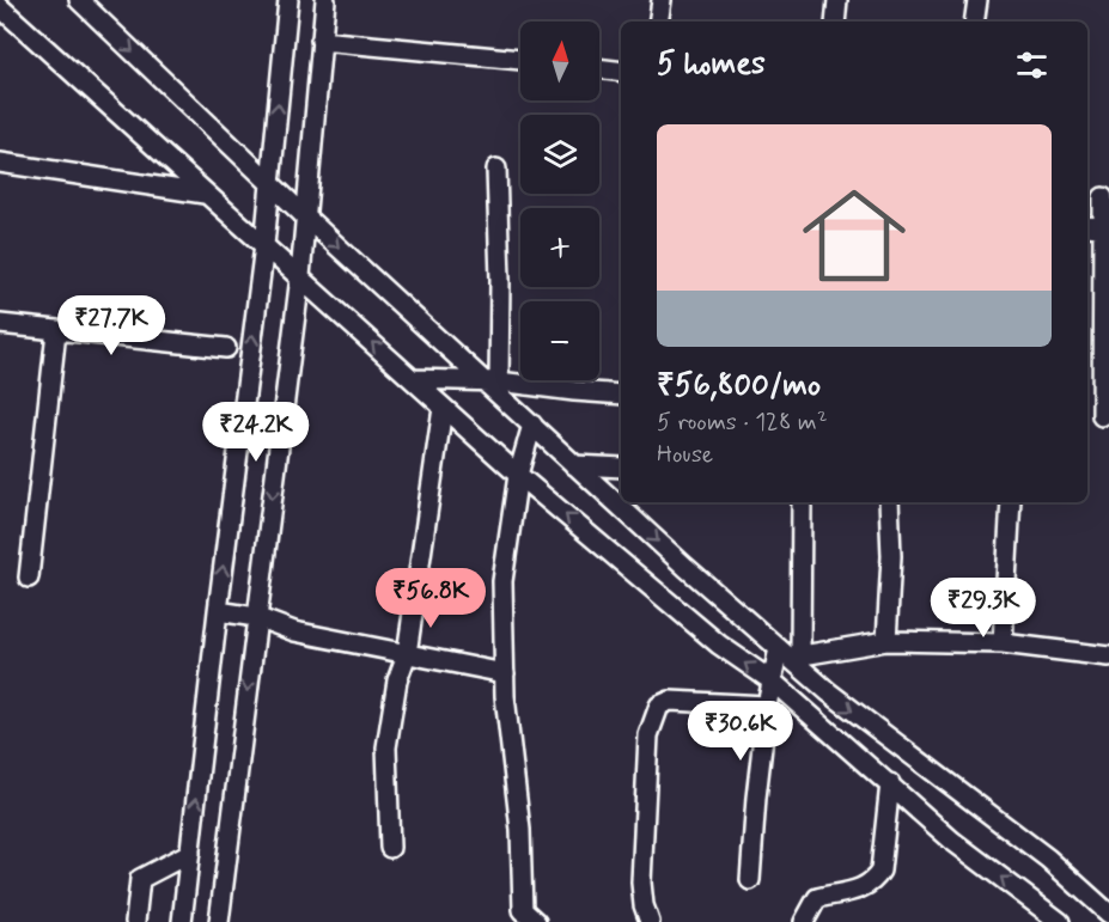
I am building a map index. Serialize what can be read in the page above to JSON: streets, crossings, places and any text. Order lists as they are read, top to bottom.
{
  "north": "top",
  "page": {
    "map_buttons": ["+", "−"],
    "heading": "5 homes",
    "list": [
      {
        "name": "₹56,800/mo",
        "note": "5 rooms · 128 m² · House"
      }
    ],
    "price": [
      "₹27.7K",
      "₹24.2K",
      "₹56.8K",
      "₹29.3K",
      "₹30.6K"
    ]
  }
}
